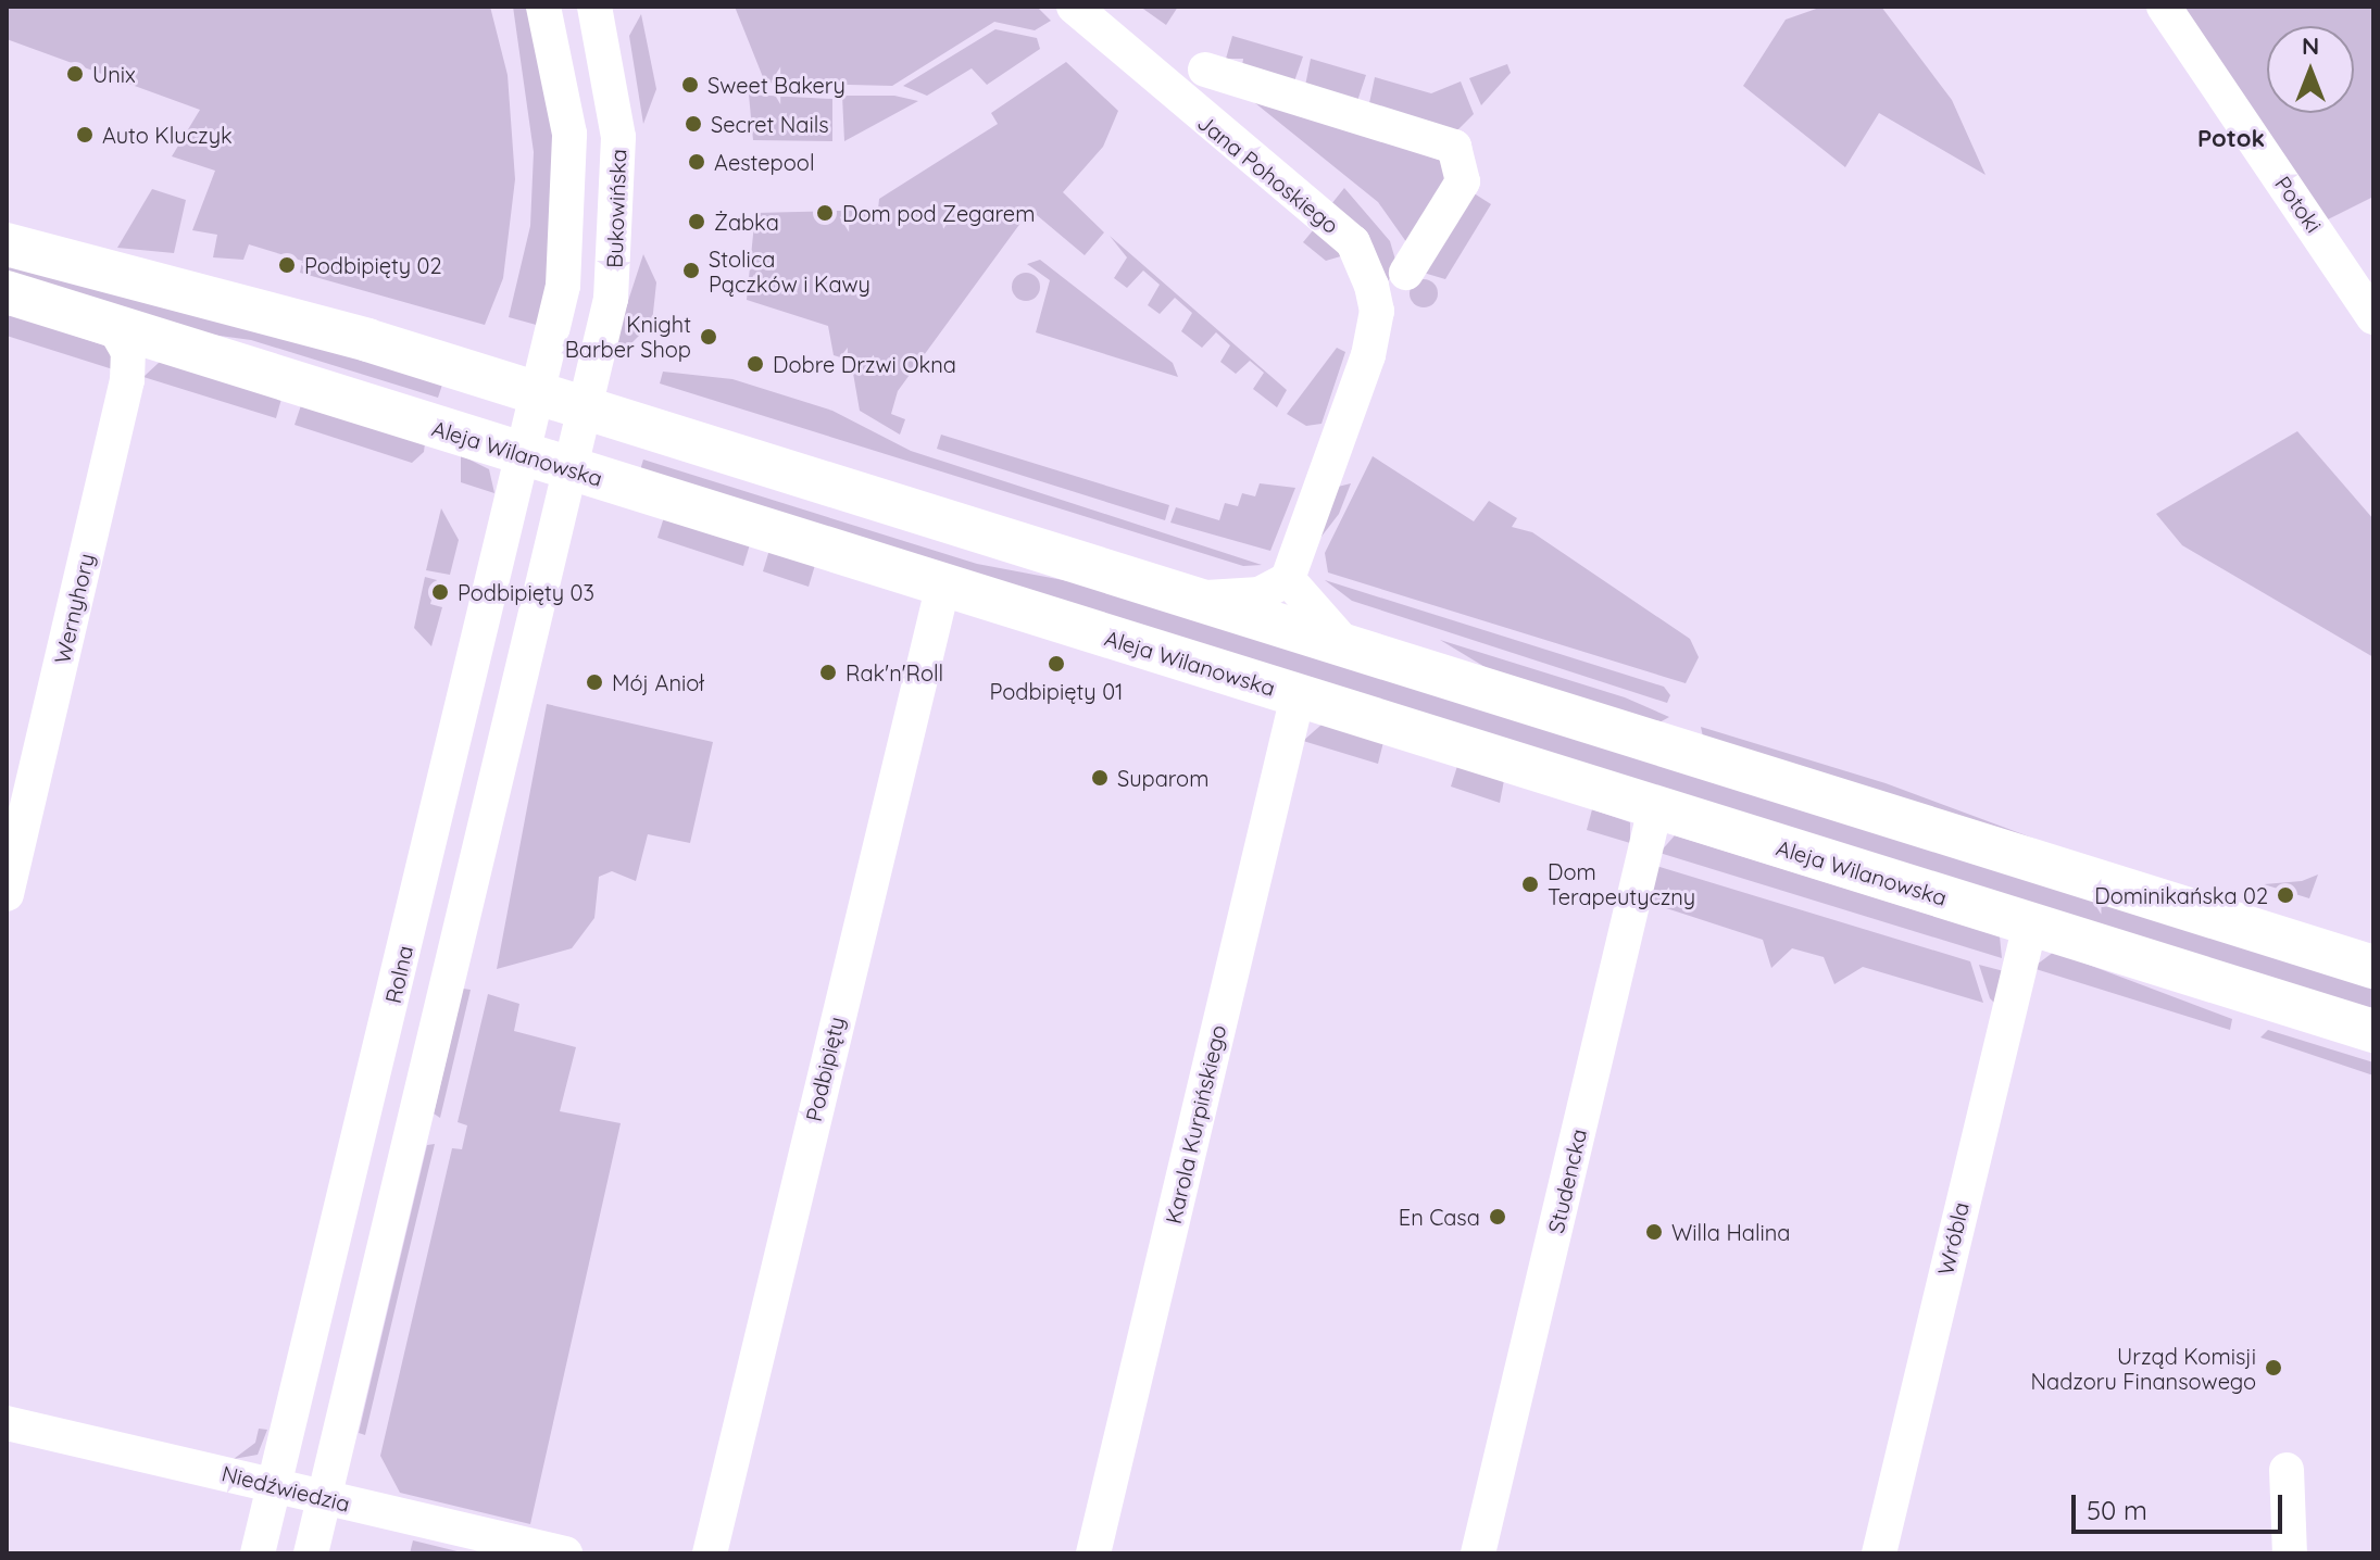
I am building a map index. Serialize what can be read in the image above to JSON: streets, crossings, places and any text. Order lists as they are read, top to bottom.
{
  "streets": {
    "main road": ["Aleja Wilanowska"],
    "street": [
      "Jana Pohoskiego",
      "Potoki",
      "Bukowińska",
      "Wernyhory",
      "Rolna",
      "Podbipięty",
      "Karola Kurpińskiego",
      "Studencka",
      "Wróbla",
      "Niedźwiedzia"
    ]
  },
  "crossings": [
    ["Bukowińska", "Rolna"],
    ["Aleja Wilanowska", "Wernyhory"],
    ["Aleja Wilanowska", "Rolna"],
    ["Aleja Wilanowska", "Podbipięty"],
    ["Aleja Wilanowska", "Karola Kurpińskiego"],
    ["Aleja Wilanowska", "Studencka"],
    ["Aleja Wilanowska", "Wróbla"],
    ["Rolna", "Niedźwiedzia"]
  ],
  "districts": ["Potok"],
  "places": [
    "Unix",
    "Sweet Bakery",
    "Secret Nails",
    "Auto Kluczyk",
    "Aestepool",
    "Dom pod Zegarem",
    "Żabka",
    "Podbipięty 02",
    "Stolica Pączków i Kawy",
    "Knight Barber Shop",
    "Dobre Drzwi Okna",
    "Podbipięty 03",
    "Podbipięty 01",
    "Rak'n'Roll",
    "Mój Anioł",
    "Suparom",
    "Dom Terapeutyczny",
    "Dominikańska 02",
    "En Casa",
    "Willa Halina",
    "Urząd Komisji Nadzoru Finansowego"
  ],
  "scale_bar": "50 m",
  "north": "top"
}
